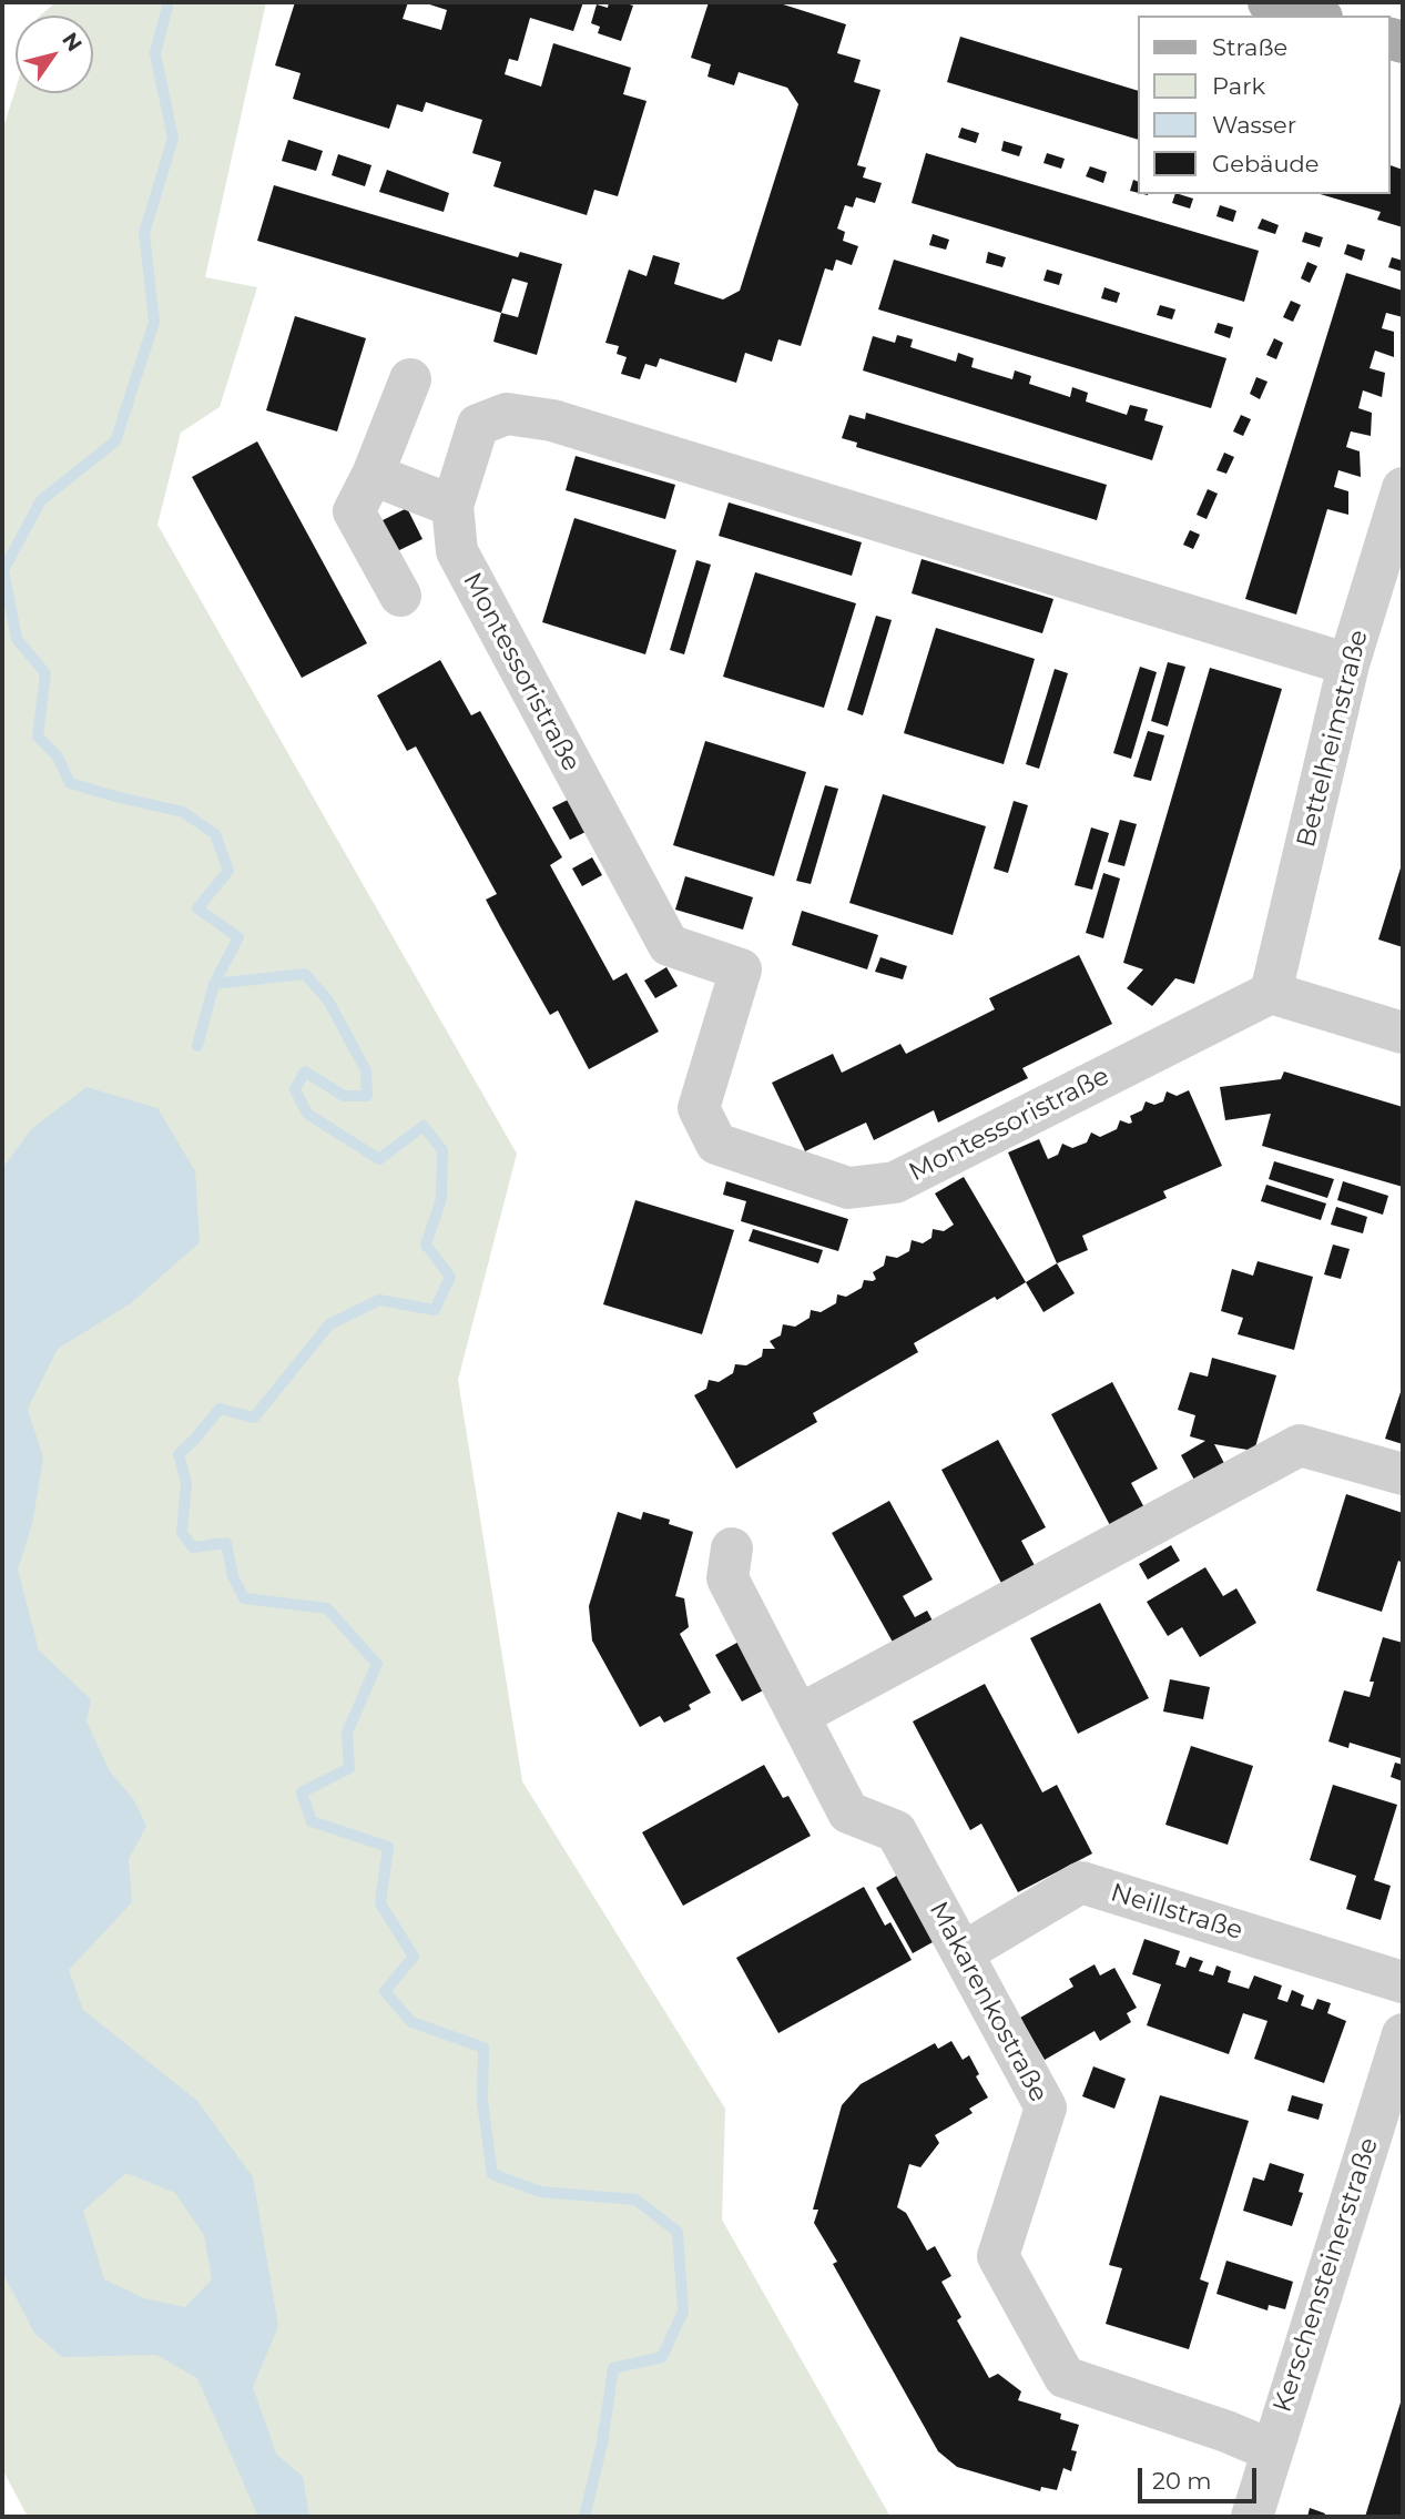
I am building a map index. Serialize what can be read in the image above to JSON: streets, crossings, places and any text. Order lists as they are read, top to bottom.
{
  "streets": {
    "street": [
      "Montessoristraße",
      "Bettelheimstraße",
      "Neillstraße",
      "Makarenkostraße",
      "Kerschensteinerstraße"
    ]
  },
  "crossings": [
    ["Montessoristraße", "Bettelheimstraße"],
    ["Neillstraße", "Makarenkostraße"],
    ["Makarenkostraße", "Kerschensteinerstraße"]
  ],
  "legend": [
    "Straße",
    "Park",
    "Wasser",
    "Gebäude"
  ],
  "scale_bar": "20 m",
  "north": "top right"
}
